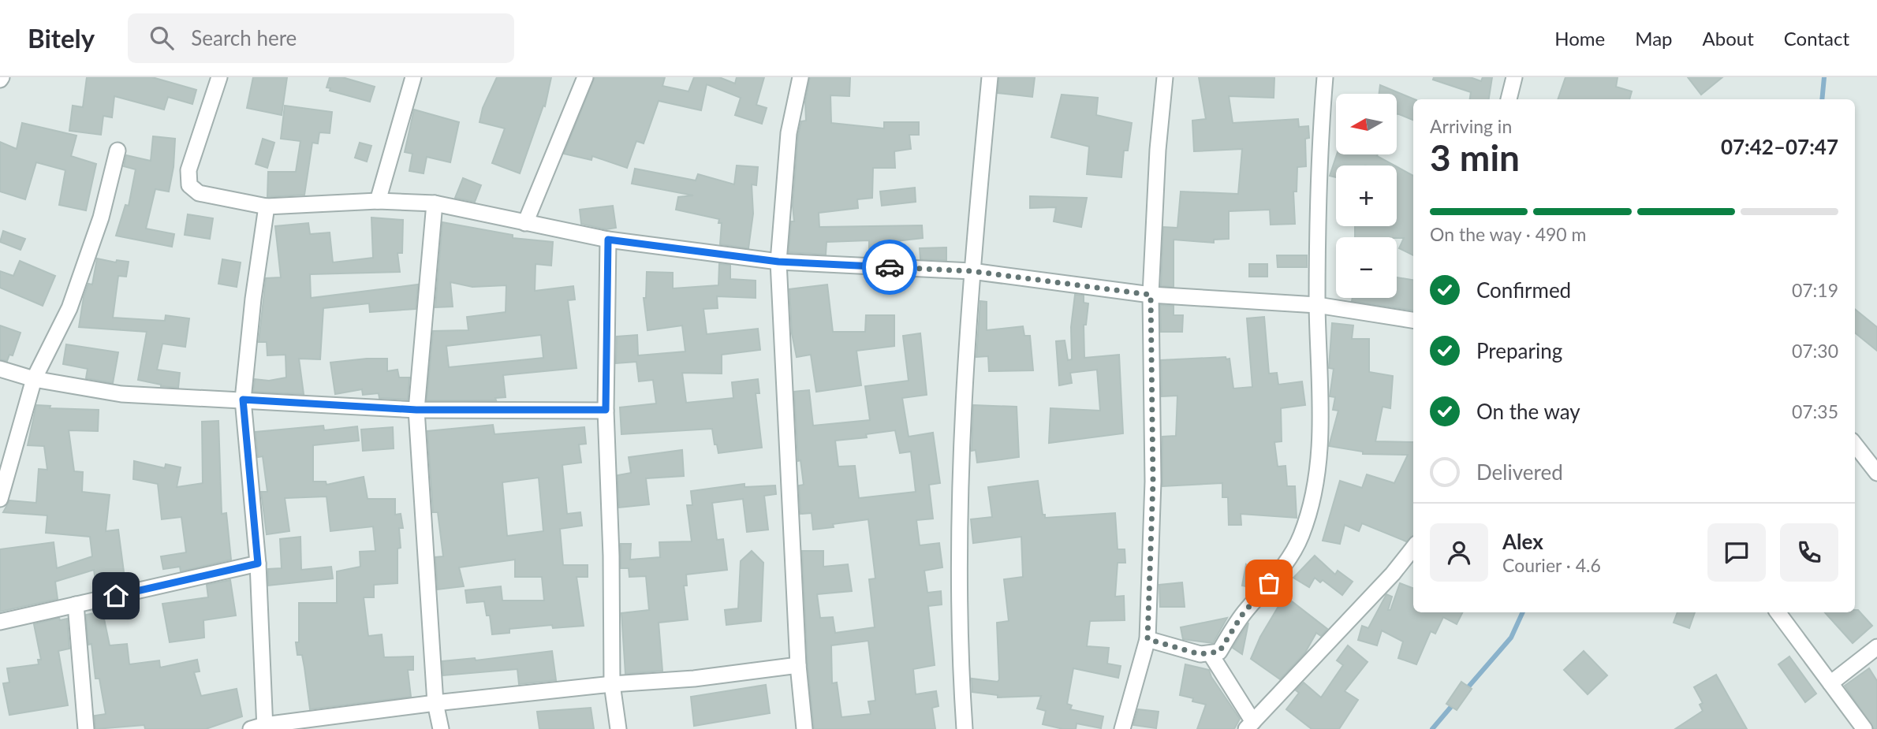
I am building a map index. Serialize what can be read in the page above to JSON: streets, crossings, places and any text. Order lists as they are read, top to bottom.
{
  "north": "left",
  "page": {
    "header": "Bitely",
    "search": "Search here",
    "nav": [
      "Home",
      "Map",
      "About",
      "Contact"
    ],
    "map_buttons": ["+", "−"],
    "heading": ["3 min", "Arriving in", "07:42–07:47"],
    "panel": ["Alex", "Courier · 4.6"],
    "bar": "On the way · 490 m",
    "list": [
      ["Confirmed", "07:19"],
      ["Preparing", "07:30"],
      ["On the way", "07:35"],
      "Delivered"
    ]
  }
}
